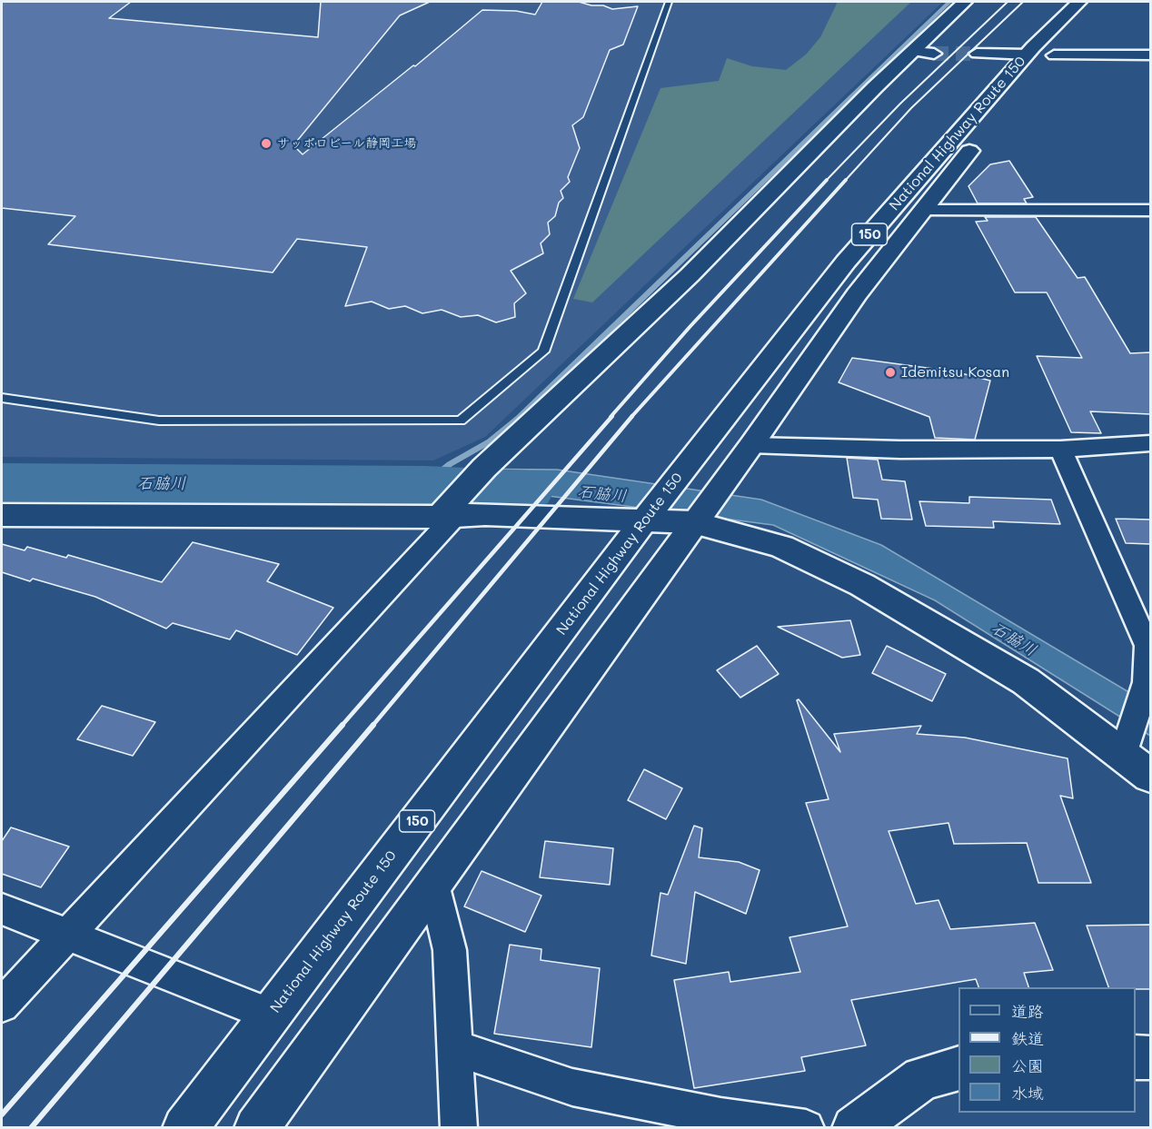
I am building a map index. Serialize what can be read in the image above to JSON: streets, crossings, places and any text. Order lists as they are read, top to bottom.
{
  "streets": {
    "main road": ["National Highway Route 150", "150"]
  },
  "water": ["石脇川"],
  "places": ["サッポロビール静岡工場", "Idemitsu Kosan"],
  "legend": [
    "道路",
    "鉄道",
    "公園",
    "水域"
  ]
}
